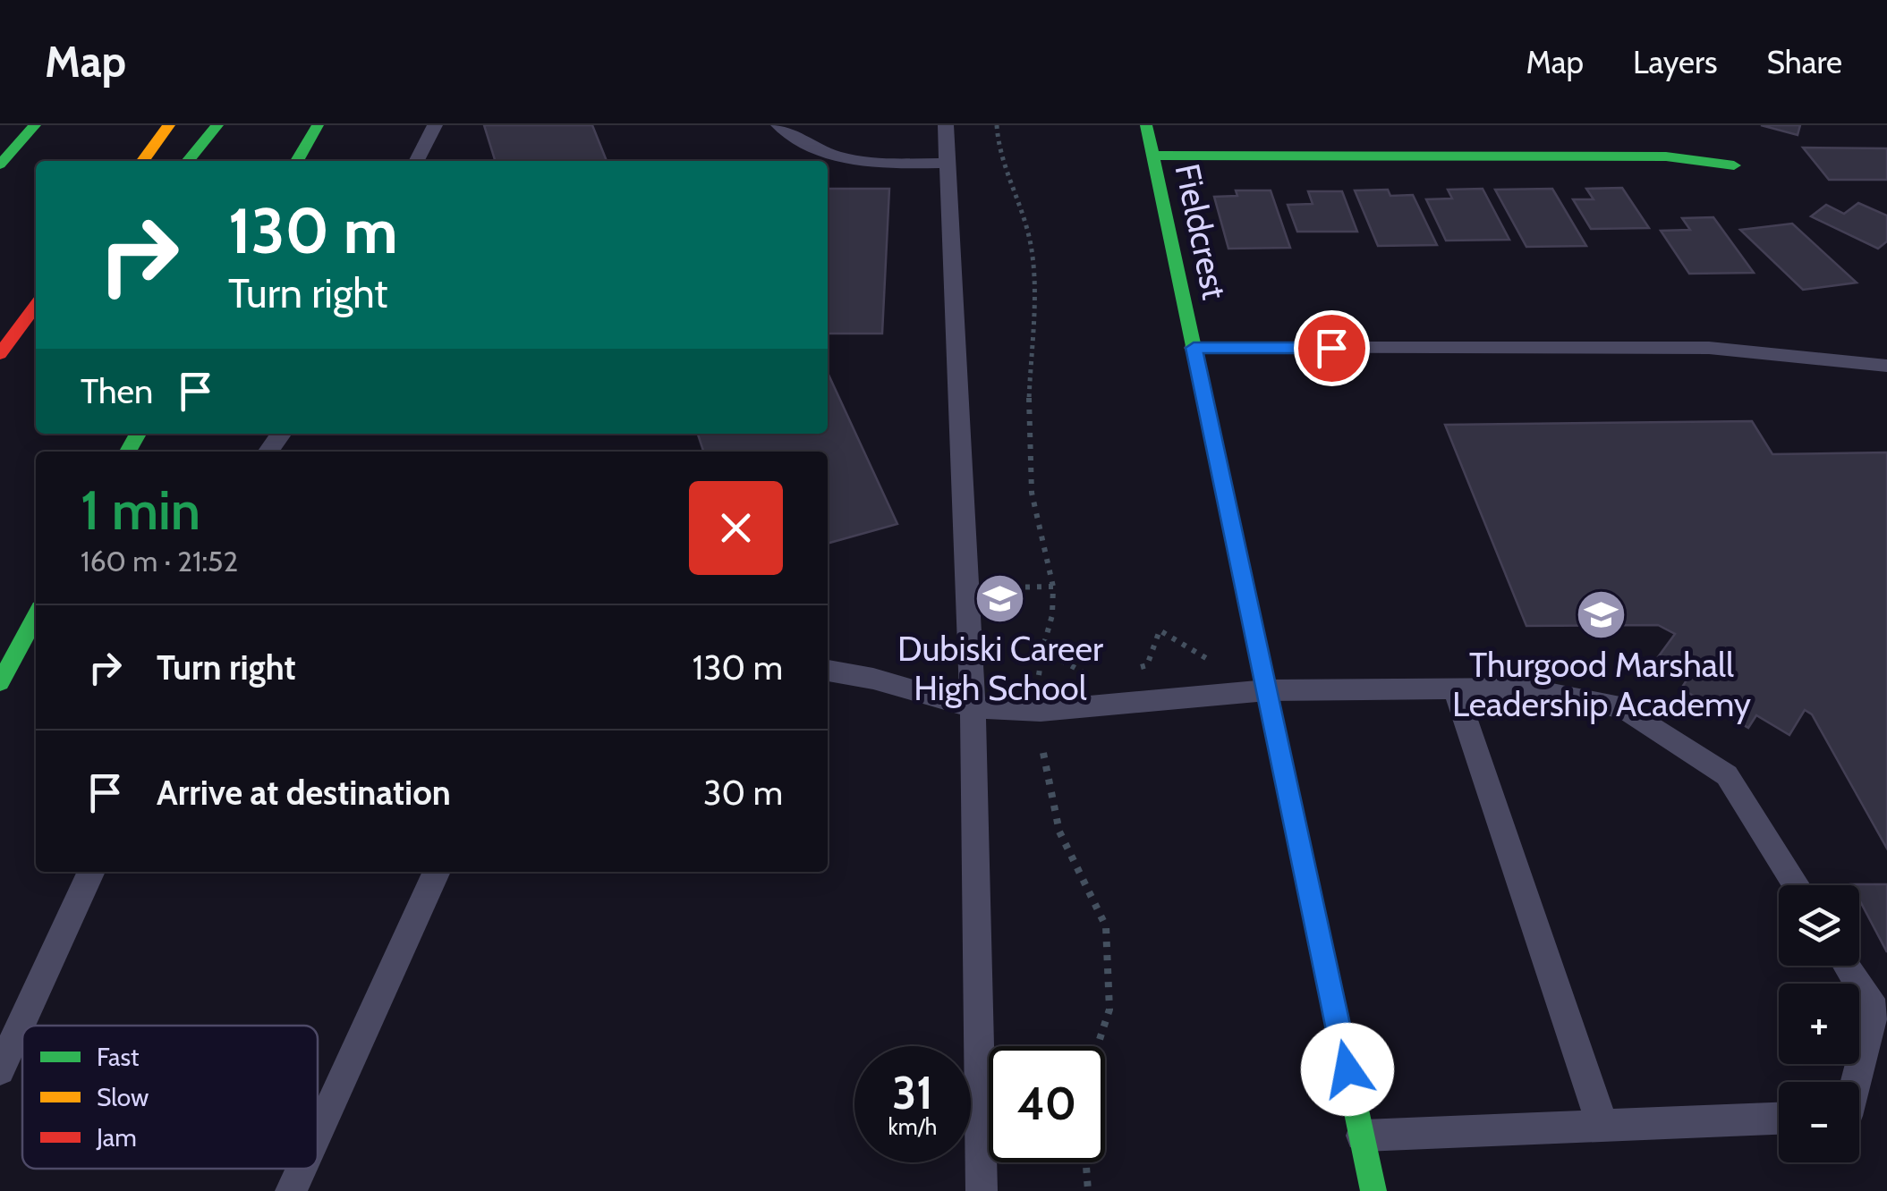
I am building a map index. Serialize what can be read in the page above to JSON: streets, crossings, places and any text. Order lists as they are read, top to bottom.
{
  "streets": {
    "main road": ["Fieldcrest"]
  },
  "places": {
    "school or university": ["Dubiski Career High School", "Thurgood Marshall Leadership Academy"]
  },
  "legend": ["Fast", "Slow", "Jam"],
  "page": {
    "header": "Map",
    "nav": ["Map", "Layers", "Share"],
    "turn": ["130 m", "Turn right"],
    "then": "Then",
    "heading": ["1 min", "160 m · 21:52"],
    "list": [
      {
        "name": "Turn right",
        "value": "130 m"
      },
      {
        "name": "Arrive at destination",
        "value": "30 m"
      }
    ],
    "map_buttons": ["+", "−"],
    "speed": "31 km/h",
    "limit": "40"
  }
}
